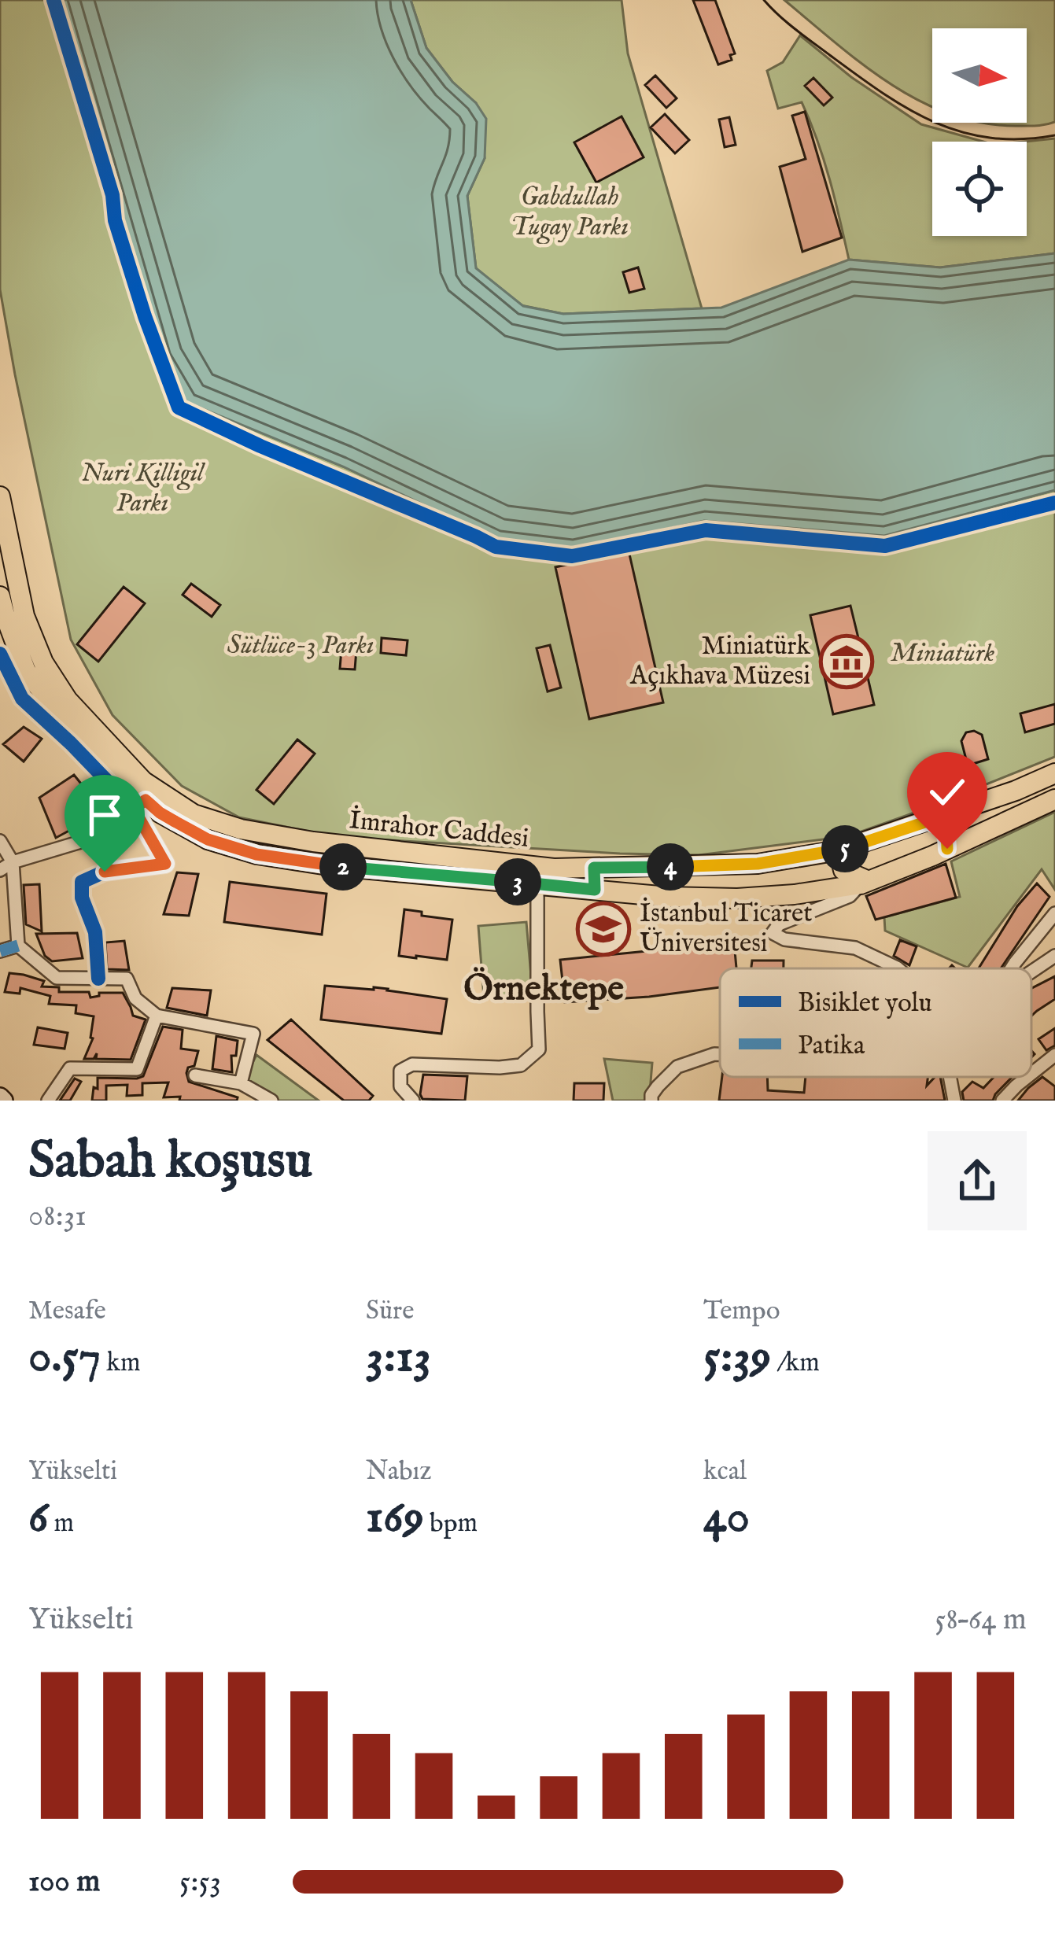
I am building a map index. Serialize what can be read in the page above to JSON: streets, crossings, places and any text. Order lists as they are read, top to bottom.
{
  "streets": {
    "main road": ["İmrahor Caddesi"]
  },
  "districts": ["Örnektepe"],
  "parks": [
    "Gabdullah Tugay Parkı",
    "Nuri Killigil Parkı",
    "Sütlüce-3 Parkı",
    "Miniatürk"
  ],
  "places": {
    "museum": ["Miniatürk Açıkhava Müzesi"],
    "school or university": ["İstanbul Ticaret Üniversitesi"]
  },
  "legend": ["Bisiklet yolu", "Patika"],
  "north": "right",
  "page": {
    "pins": [
      "5",
      "2",
      "4",
      "3"
    ],
    "heading": ["Sabah koşusu", "08:31"],
    "stats": [
      ["Mesafe", "0.57 km"],
      ["Süre", "3:13"],
      ["Tempo", "5:39 /km"],
      ["Yükselti", "6 m"],
      ["Nabız", "169 bpm"],
      ["kcal", "40"]
    ],
    "chart": ["Yükselti", "58–64 m"],
    "list": [
      {
        "name": "100 m",
        "note": "5:53"
      }
    ]
  }
}
